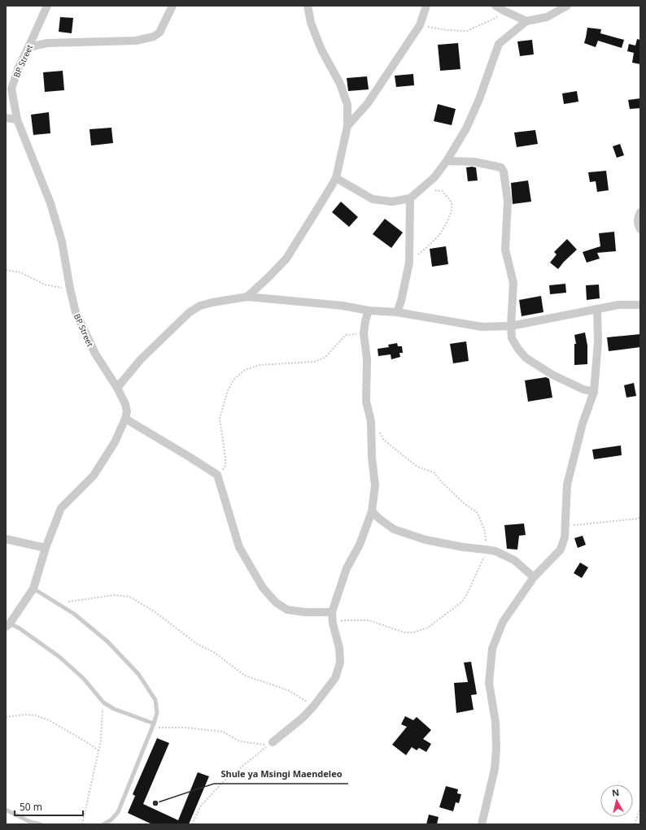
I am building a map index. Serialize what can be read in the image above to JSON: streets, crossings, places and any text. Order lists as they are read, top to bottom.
{
  "streets": {
    "street": ["BP Street"]
  },
  "places": ["Shule ya Msingi Maendeleo"],
  "scale_bar": "50 m",
  "north": "top"
}
